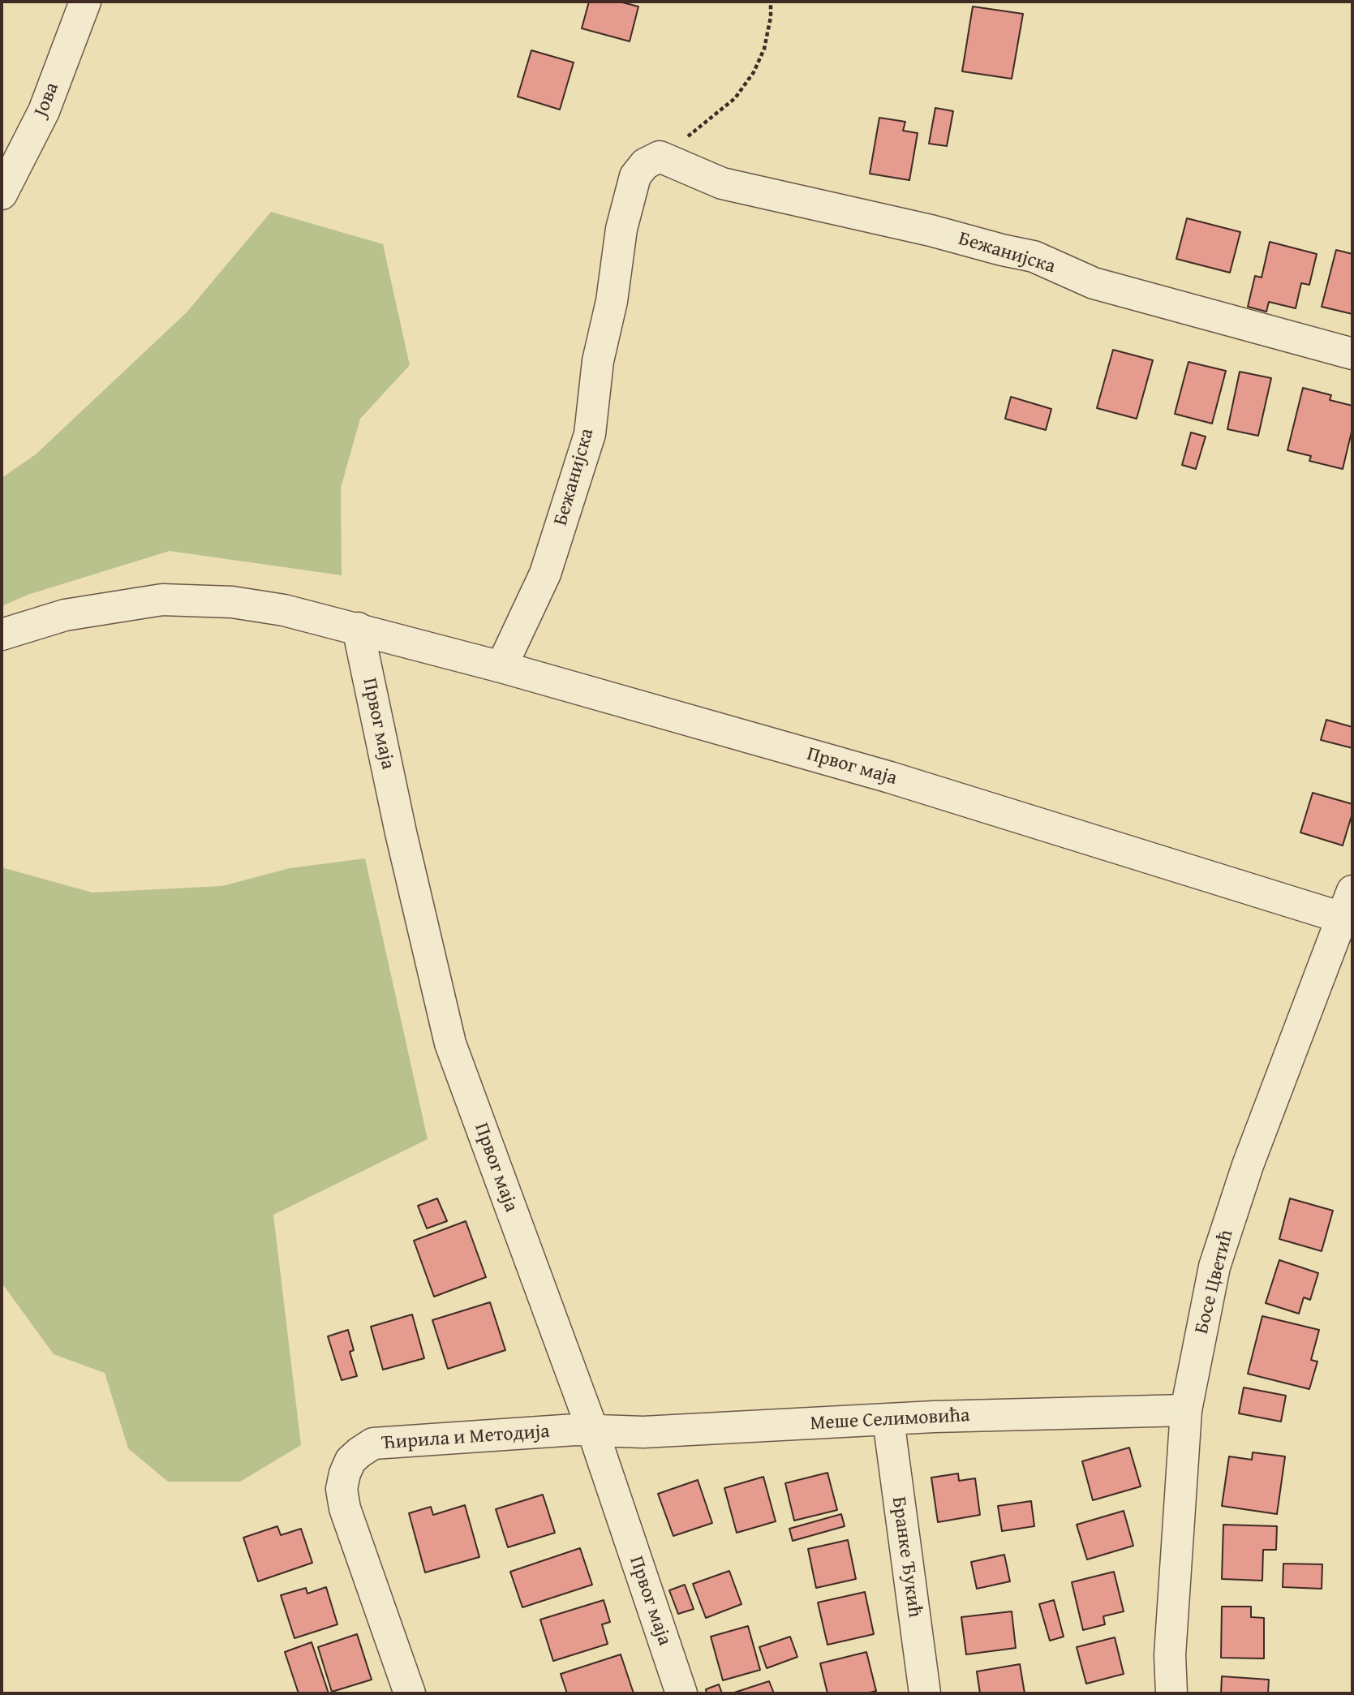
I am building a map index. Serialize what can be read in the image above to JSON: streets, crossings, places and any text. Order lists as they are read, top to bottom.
{
  "streets": {
    "street": [
      "Јова",
      "Бежанијска",
      "Првог маја",
      "Босе Цветић",
      "Меше Селимовића",
      "Ћирила и Методија",
      "Бранке Ђукић"
    ]
  },
  "crossings": [
    ["Бежанијска", "Првог маја"],
    ["Првог маја", "Босе Цветић"],
    ["Првог маја", "Меше Селимовића"],
    ["Првог маја", "Ћирила и Методија"],
    ["Босе Цветић", "Меше Селимовића"],
    ["Меше Селимовића", "Ћирила и Методија"],
    ["Меше Селимовића", "Бранке Ђукић"]
  ]
}
